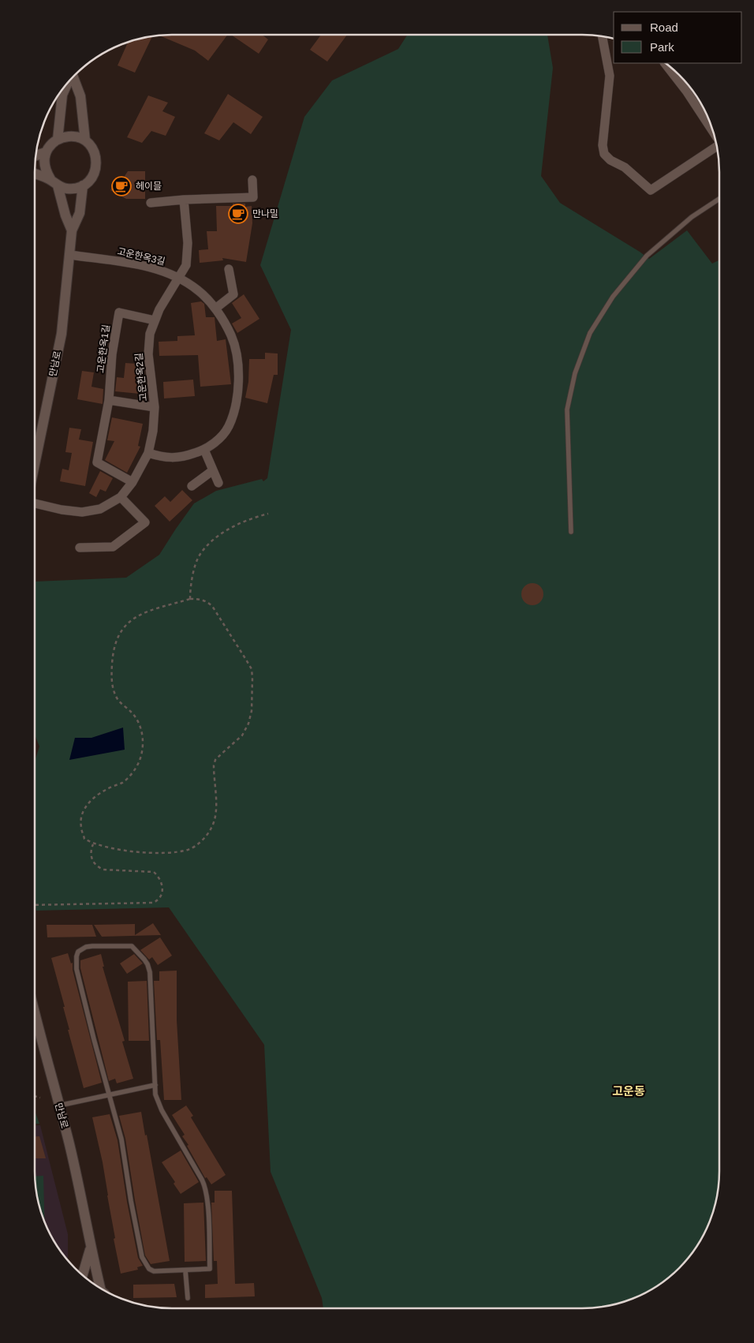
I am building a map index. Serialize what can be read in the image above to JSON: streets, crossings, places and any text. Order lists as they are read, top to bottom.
{
  "streets": {
    "street": [
      "고운한옥3길",
      "고운한옥1길",
      "만남로",
      "고운한옥2길"
    ]
  },
  "crossings": [
    ["고운한옥3길", "만남로"],
    ["고운한옥3길", "고운한옥2길"],
    ["고운한옥1길", "고운한옥2길"]
  ],
  "districts": ["고운동"],
  "places": {
    "cafe": ["헤이믈", "만나밀"]
  },
  "legend": ["Road", "Park"]
}
